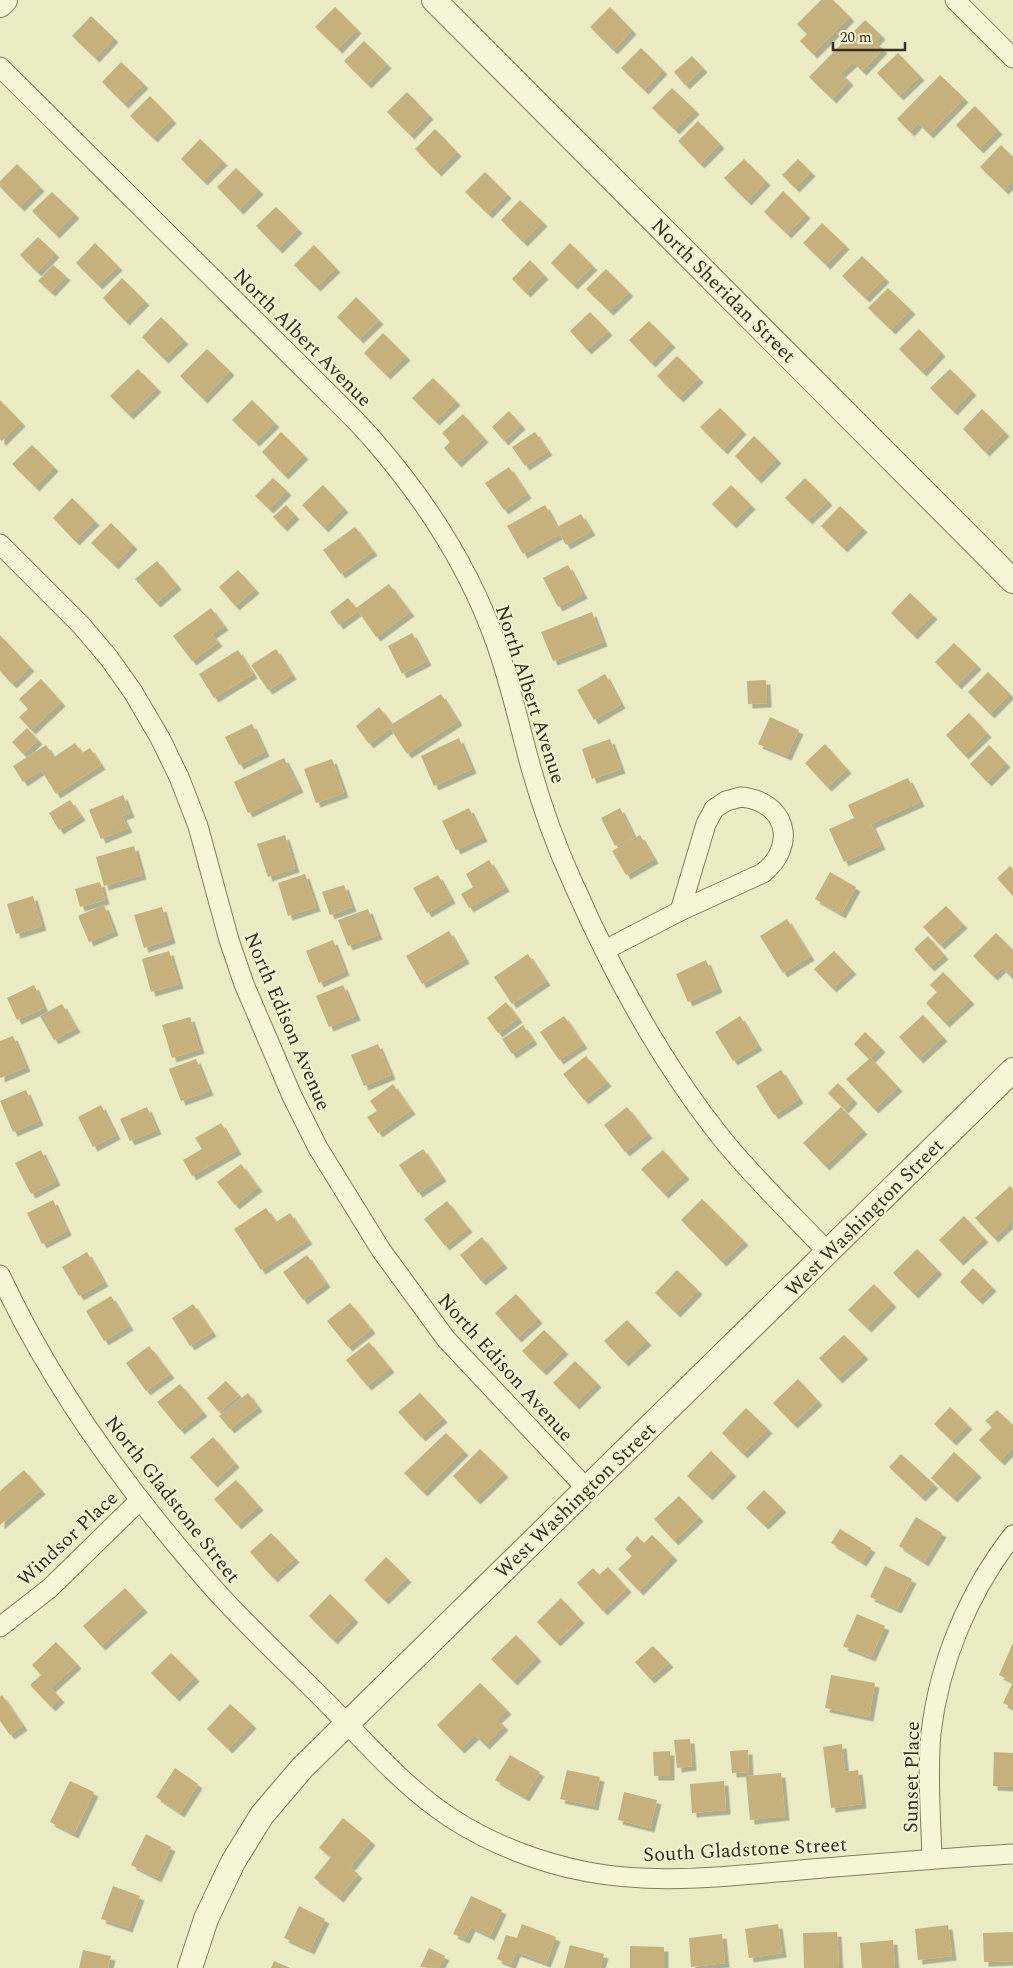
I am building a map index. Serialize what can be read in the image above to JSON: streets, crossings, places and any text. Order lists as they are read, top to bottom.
{
  "streets": {
    "street": [
      "North Sheridan Street",
      "North Albert Avenue",
      "North Edison Avenue",
      "West Washington Street",
      "North Gladstone Street",
      "Windsor Place",
      "Sunset Place",
      "South Gladstone Street"
    ]
  },
  "crossings": [
    ["North Albert Avenue", "West Washington Street"],
    ["North Edison Avenue", "West Washington Street"],
    ["West Washington Street", "North Gladstone Street"],
    ["West Washington Street", "South Gladstone Street"],
    ["North Gladstone Street", "Windsor Place"],
    ["North Gladstone Street", "South Gladstone Street"],
    ["Sunset Place", "South Gladstone Street"]
  ],
  "scale_bar": "20 m"
}
